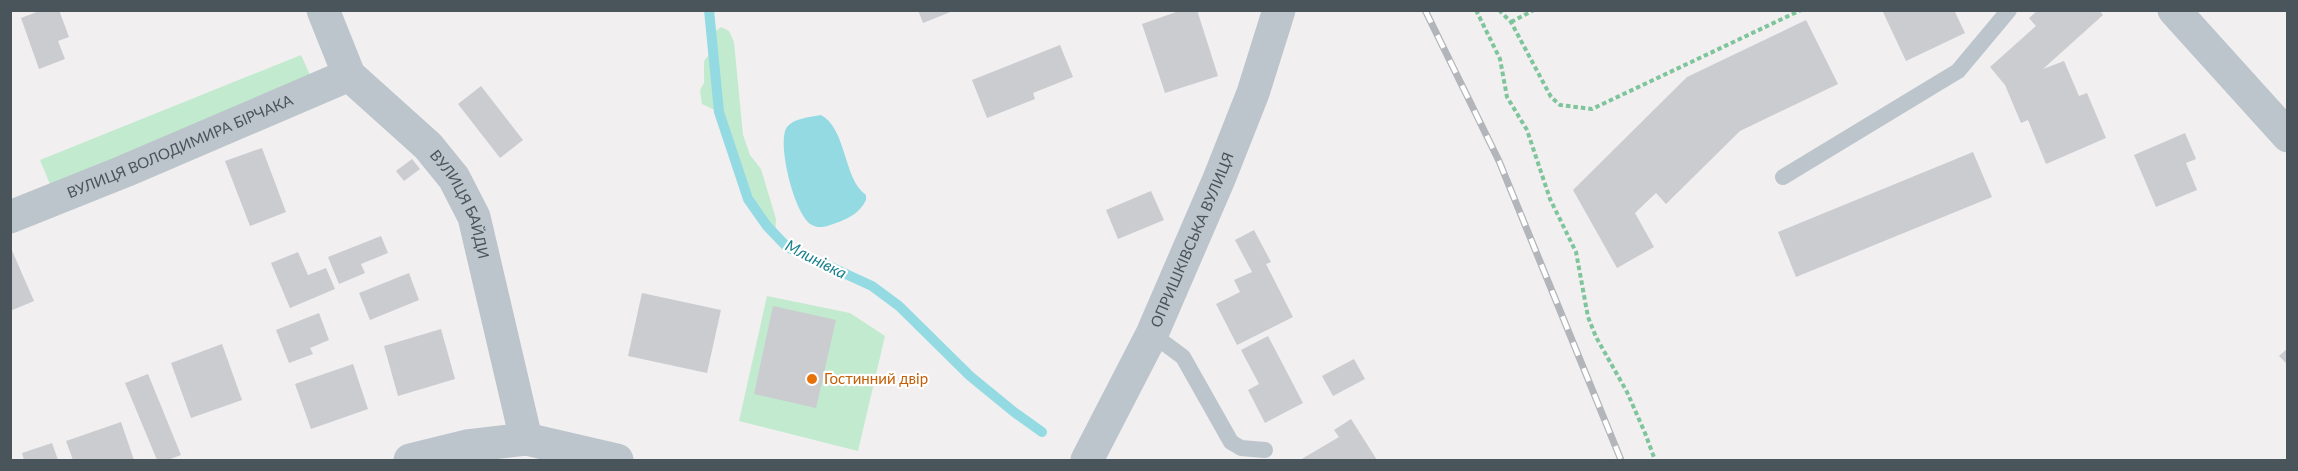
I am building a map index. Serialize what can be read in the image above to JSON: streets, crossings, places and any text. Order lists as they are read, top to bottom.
{
  "streets": {
    "street": ["ВУЛИЦЯ ВОЛОДИМИРА БІРЧАКА", "ВУЛИЦЯ БАЙДИ", "ОПРИШКІВСЬКА ВУЛИЦЯ"]
  },
  "crossings": [
    ["ВУЛИЦЯ ВОЛОДИМИРА БІРЧАКА", "ВУЛИЦЯ БАЙДИ"]
  ],
  "water": ["Млинівка"],
  "places": ["Гостинний двір"]
}
